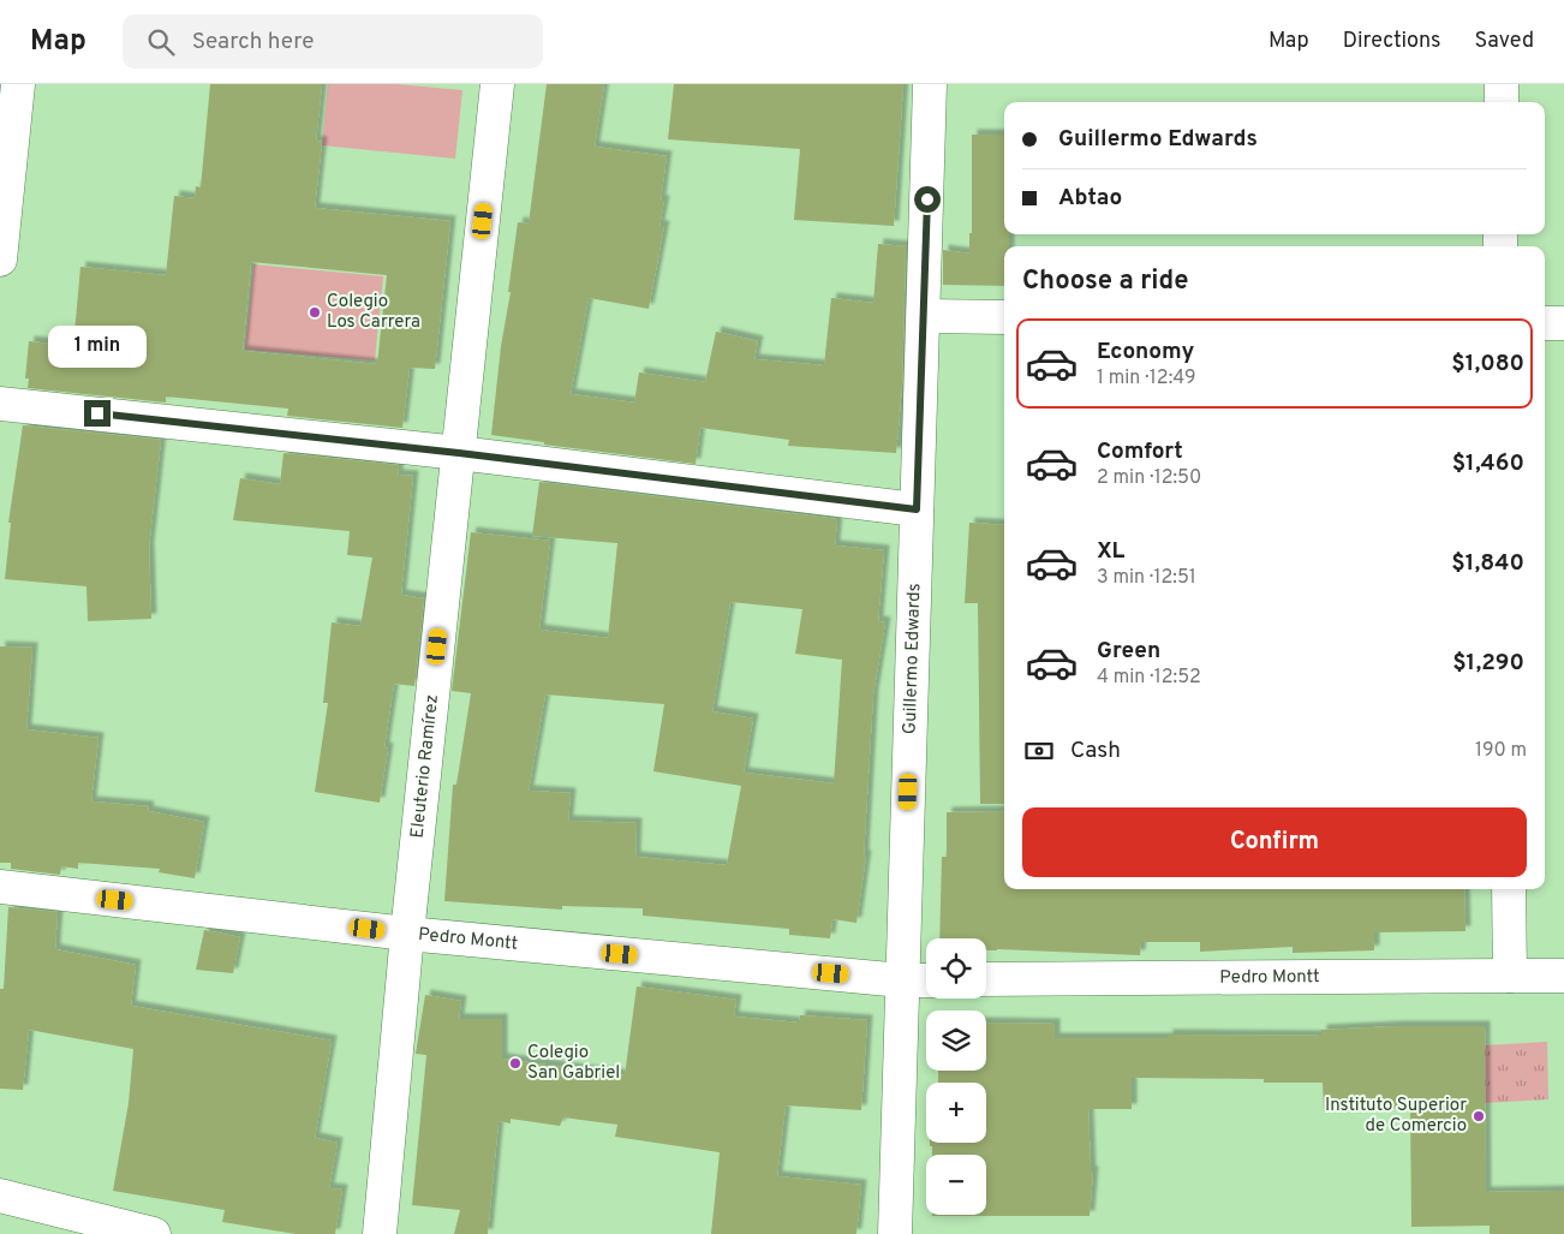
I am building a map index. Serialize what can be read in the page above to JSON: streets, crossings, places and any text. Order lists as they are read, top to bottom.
{
  "streets": {
    "street": ["Guillermo Edwards", "Eleuterio Ramírez", "Pedro Montt"]
  },
  "crossings": [
    ["Guillermo Edwards", "Pedro Montt"],
    ["Eleuterio Ramírez", "Pedro Montt"]
  ],
  "places": ["Colegio Los Carrera", "Colegio San Gabriel", "Instituto Superior de Comercio"],
  "page": {
    "header": "Map",
    "search": "Search here",
    "nav": ["Map", "Directions", "Saved"],
    "banner": ["Guillermo Edwards", "Abtao"],
    "heading": "Choose a ride",
    "list": [
      {
        "name": "Economy",
        "note": "1 min · 12:49",
        "value": "$1,080"
      },
      {
        "name": "Comfort",
        "note": "2 min · 12:50",
        "value": "$1,460"
      },
      {
        "name": "XL",
        "note": "3 min · 12:51",
        "value": "$1,840"
      },
      {
        "name": "Green",
        "note": "4 min · 12:52",
        "value": "$1,290"
      }
    ],
    "bubble": "1 min",
    "pay": ["Cash", "190 m"],
    "buttons": "Confirm",
    "map_buttons": ["+", "−"]
  }
}
